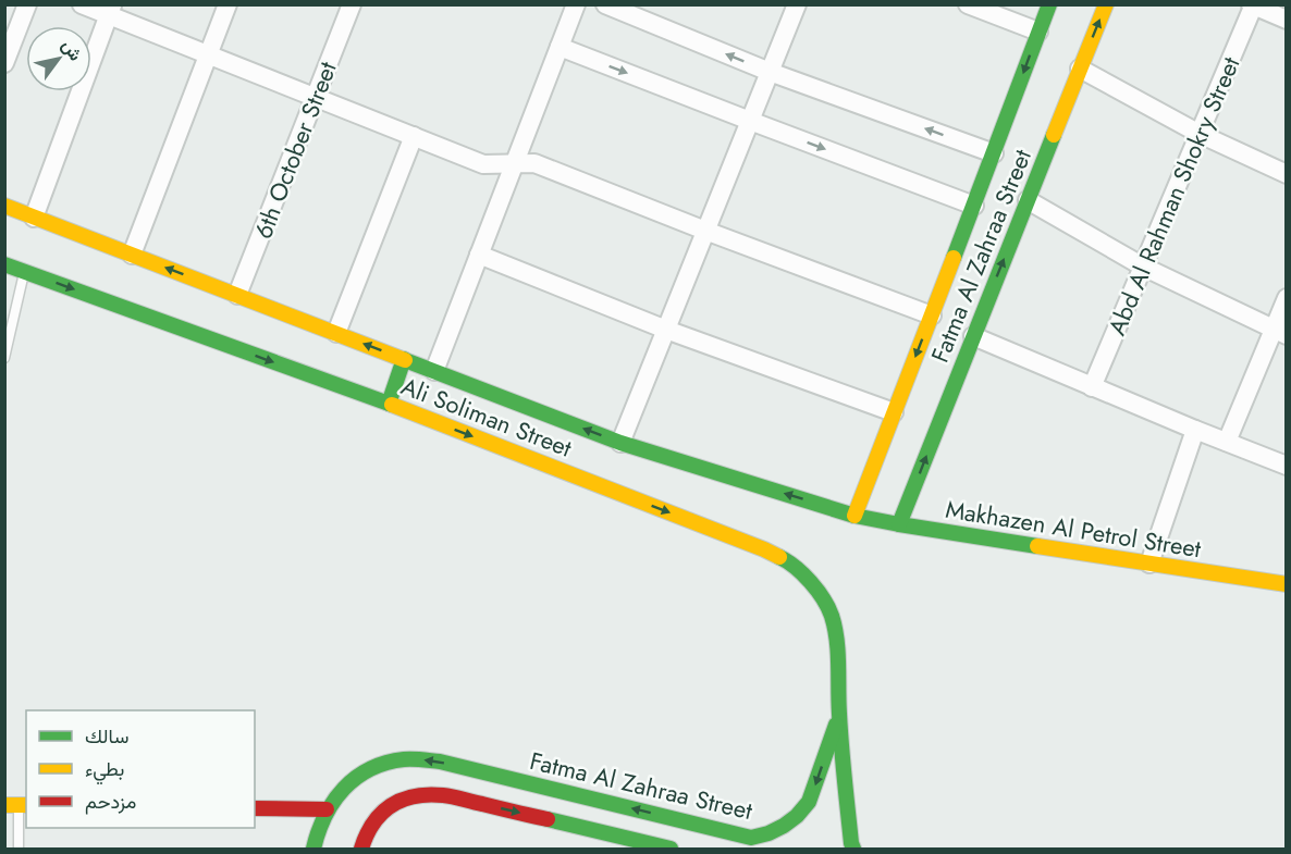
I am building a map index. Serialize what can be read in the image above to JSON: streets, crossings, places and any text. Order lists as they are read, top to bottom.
{
  "streets": {
    "street": [
      "6th October Street",
      "Abd Al Rahman Shokry Street",
      "Fatma Al Zahraa Street",
      "Ali Soliman Street",
      "Makhazen Al Petrol Street"
    ]
  },
  "crossings": [
    ["6th October Street", "Makhazen Al Petrol Street"],
    ["Fatma Al Zahraa Street", "Ali Soliman Street"],
    ["Fatma Al Zahraa Street", "Makhazen Al Petrol Street"]
  ],
  "one_way": ["Ali Soliman Street"],
  "legend": ["سالك", "بطيء", "مزدحم"],
  "north": "top right"
}
